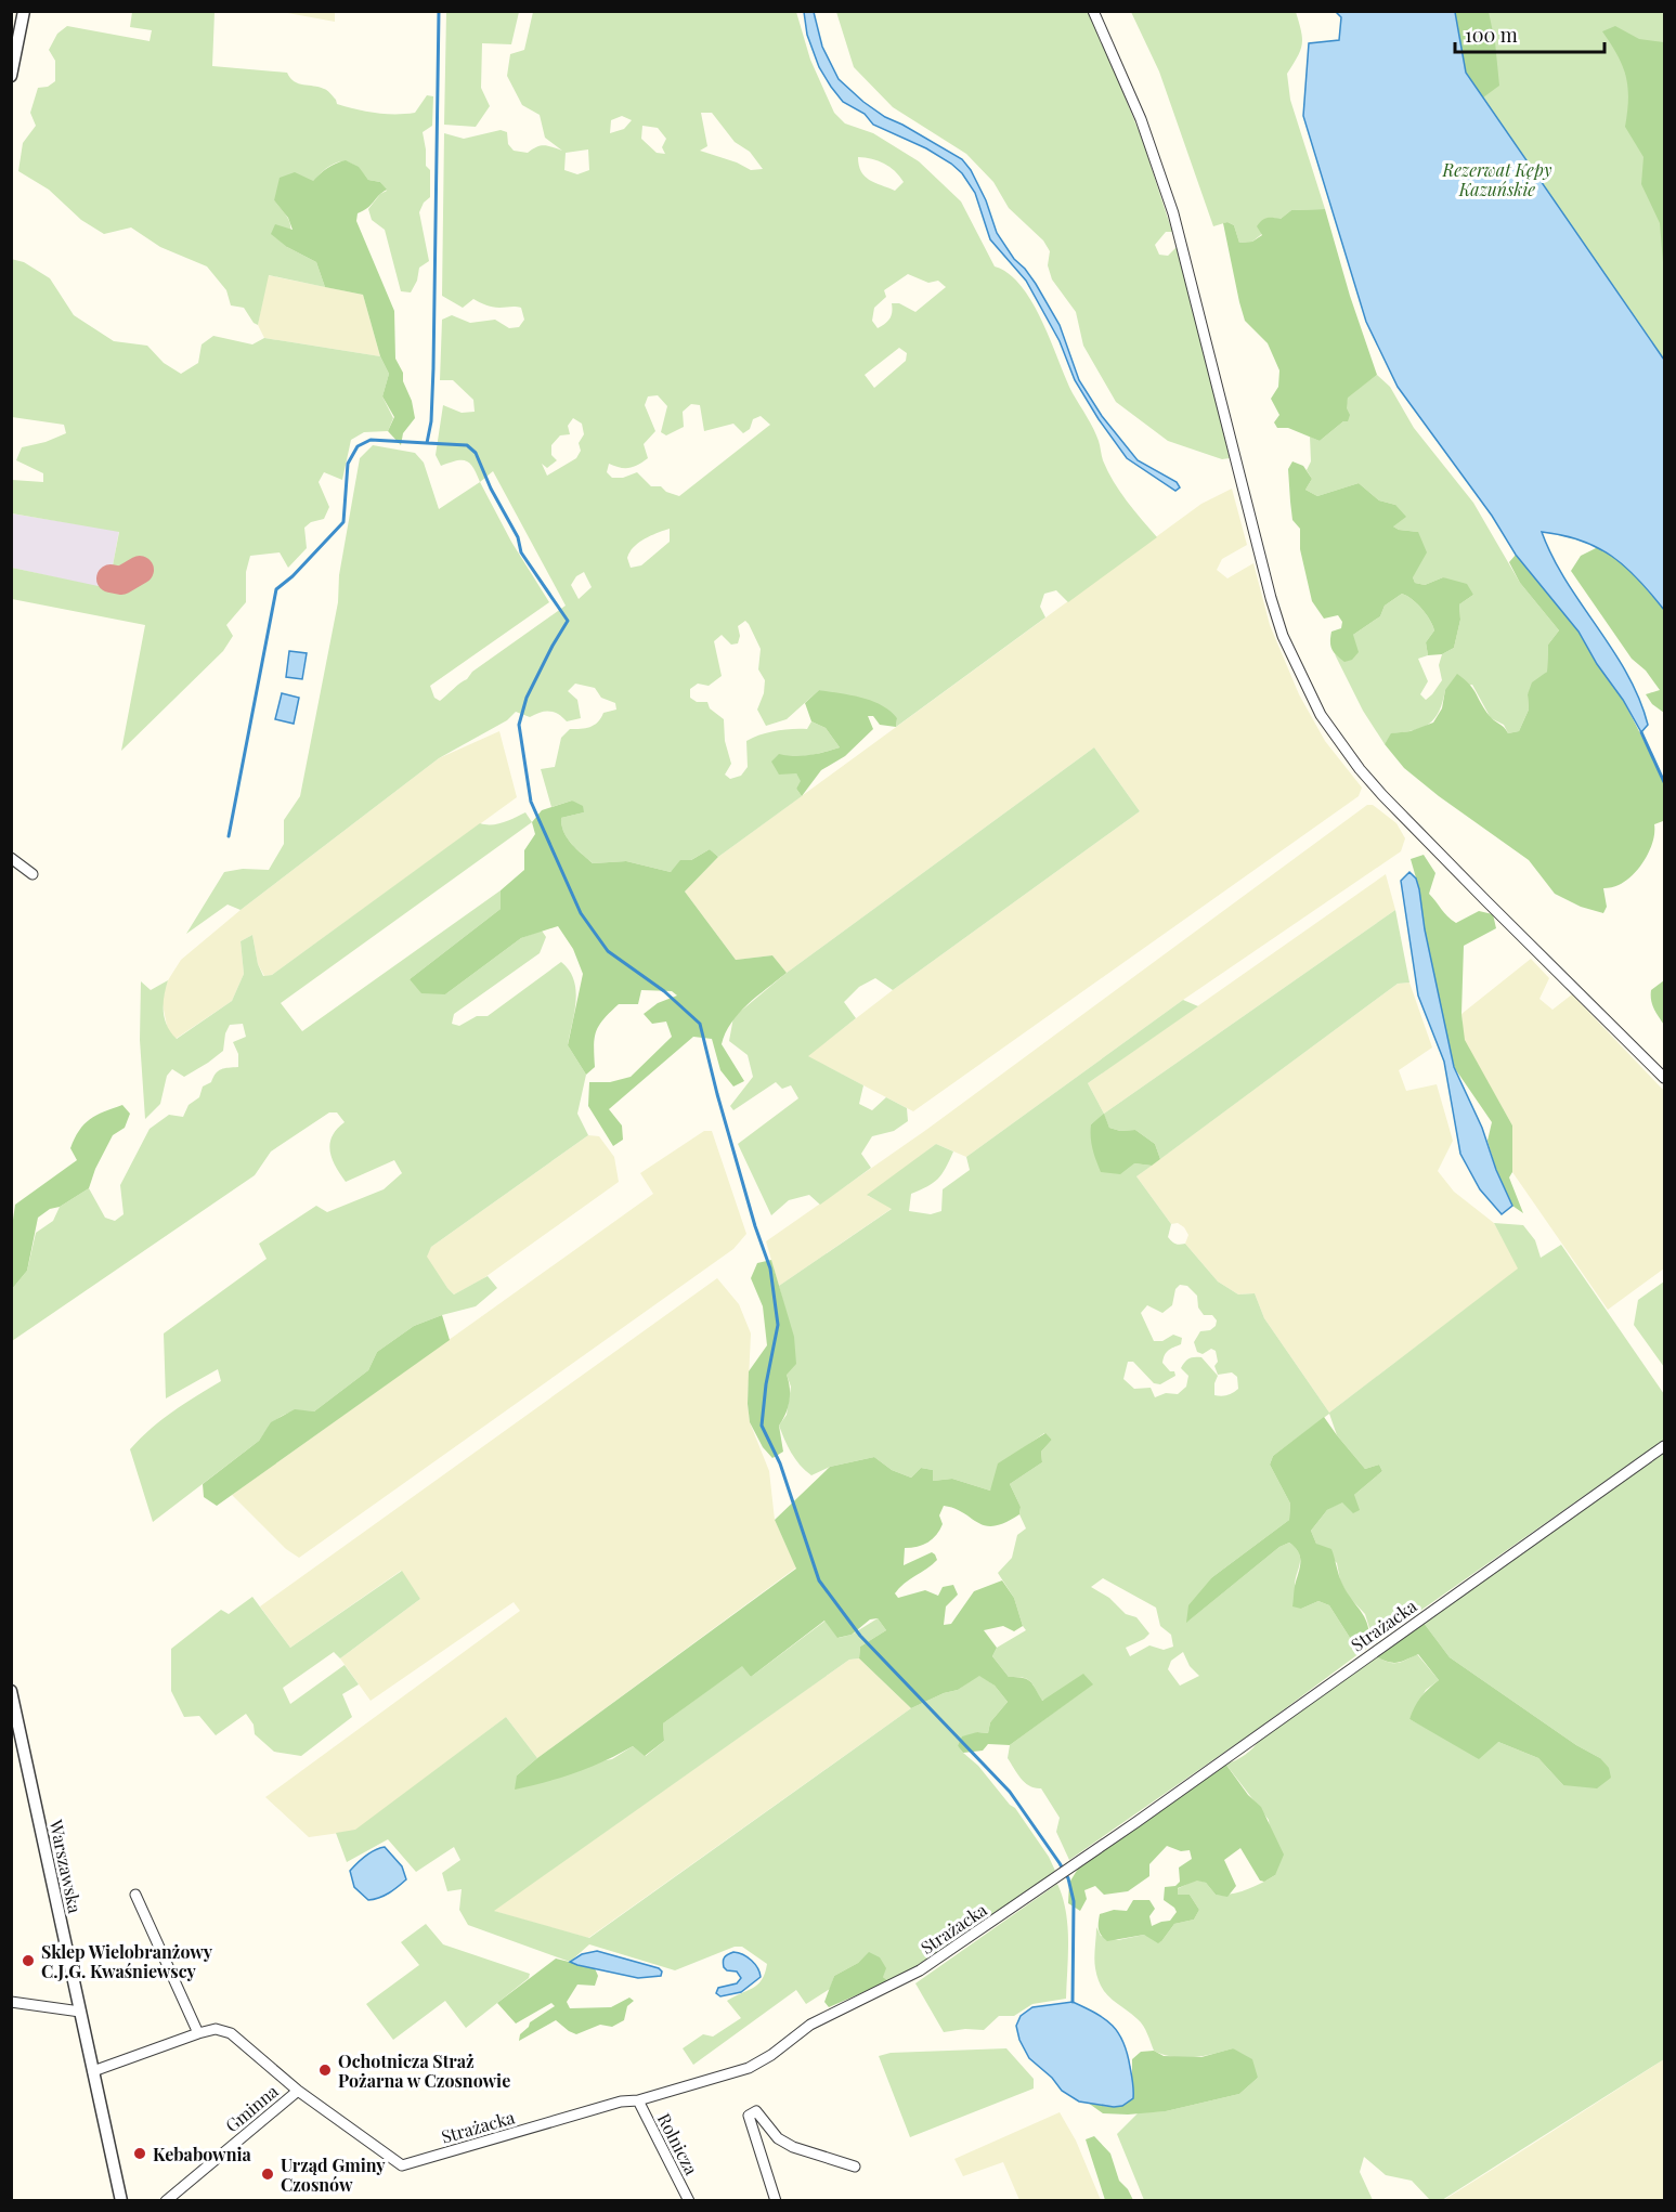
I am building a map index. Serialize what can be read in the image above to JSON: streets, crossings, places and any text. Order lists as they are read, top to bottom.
{
  "streets": {
    "street": [
      "Strażacka",
      "Warszawska",
      "Gminna",
      "Rolnicza"
    ]
  },
  "crossings": [
    ["Strażacka", "Warszawska"],
    ["Strażacka", "Gminna"],
    ["Strażacka", "Rolnicza"]
  ],
  "parks": ["Rezerwat Kępy Kazuńskie"],
  "places": [
    "Sklep Wielobranżowy C.J.G. Kwaśniewscy",
    "Ochotnicza Straż Pożarna w Czosnowie",
    "Kebabownia",
    "Urząd Gminy Czosnów"
  ],
  "scale_bar": "100 m"
}
